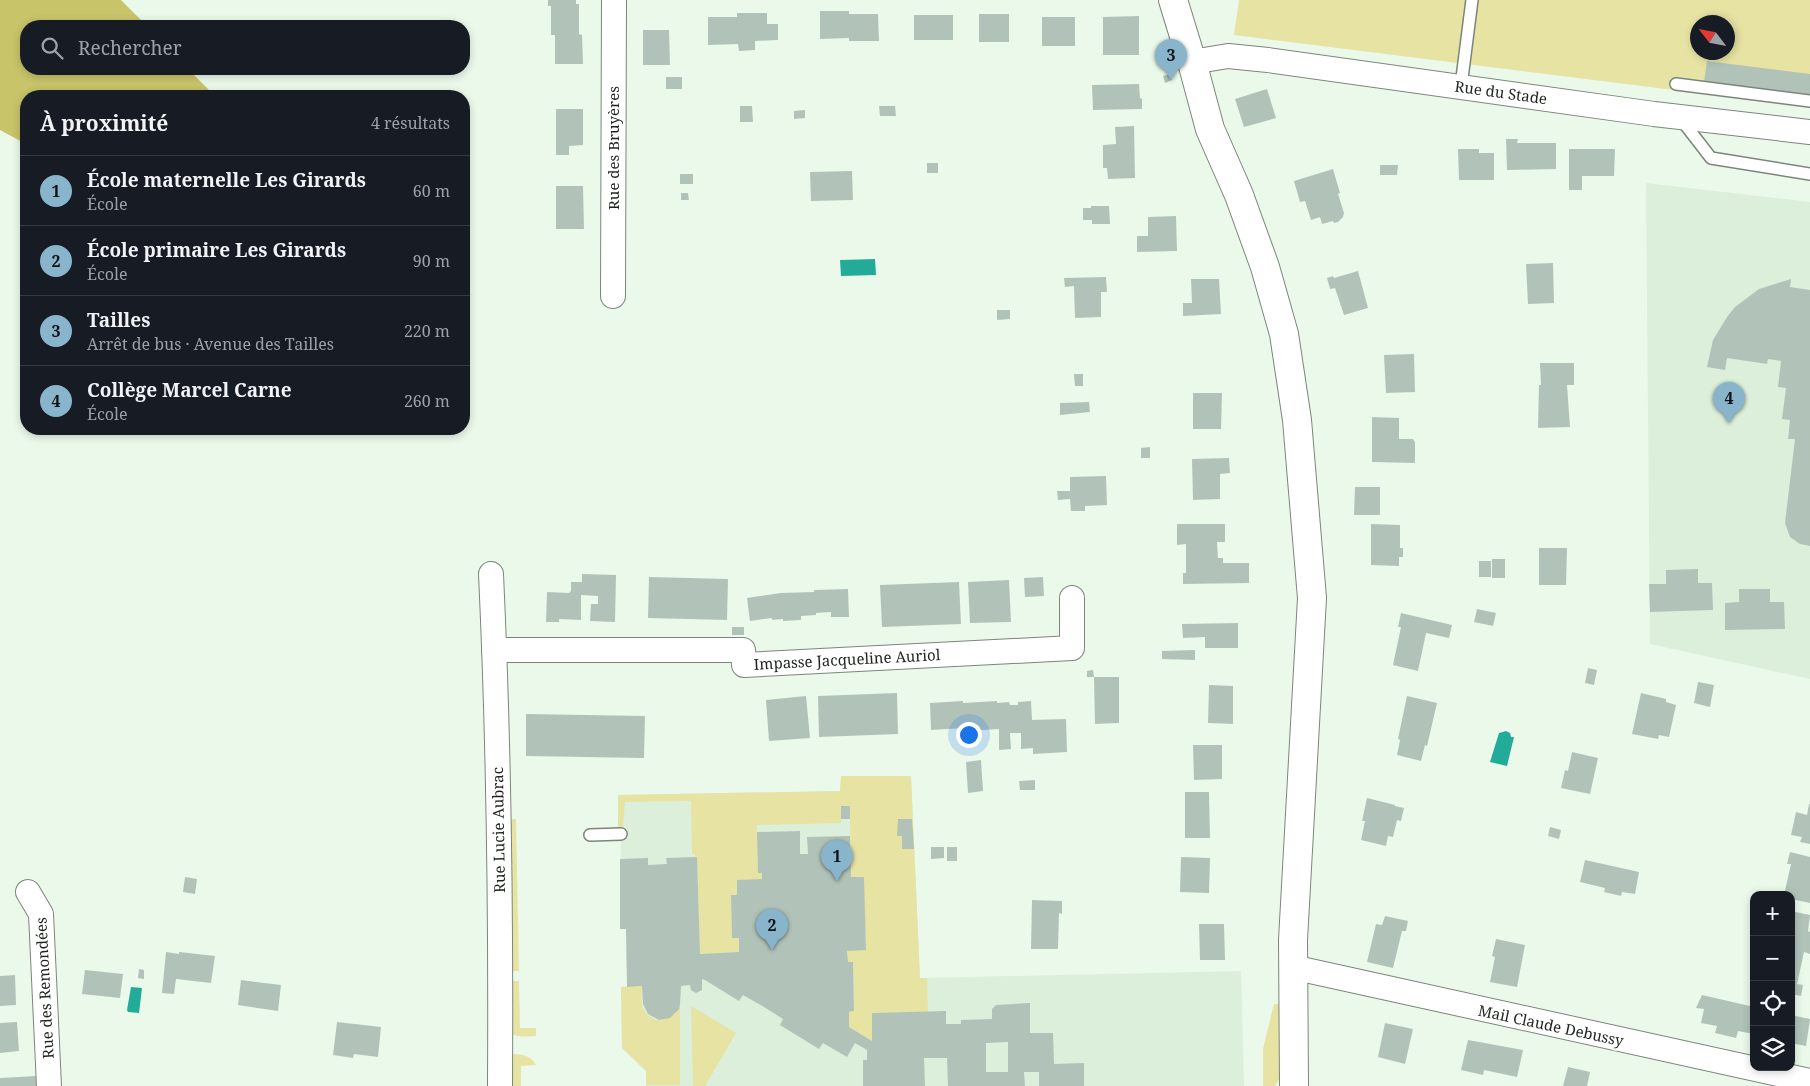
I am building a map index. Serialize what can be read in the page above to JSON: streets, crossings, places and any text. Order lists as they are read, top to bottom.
{
  "streets": {
    "street": [
      "Rue du Stade",
      "Rue des Bruyères",
      "Impasse Jacqueline Auriol",
      "Rue Lucie Aubrac",
      "Rue des Remondées",
      "Mail Claude Debussy"
    ]
  },
  "crossings": [
    ["Impasse Jacqueline Auriol", "Rue Lucie Aubrac"]
  ],
  "north": "top left",
  "page": {
    "search": "Rechercher",
    "pins": [
      "3",
      "4",
      "1",
      "2"
    ],
    "heading": ["À proximité", "4 résultats"],
    "list": [
      {
        "mark": "1",
        "name": "École maternelle Les Girards",
        "note": "École",
        "value": "60 m"
      },
      {
        "mark": "2",
        "name": "École primaire Les Girards",
        "note": "École",
        "value": "90 m"
      },
      {
        "mark": "3",
        "name": "Tailles",
        "note": "Arrêt de bus · Avenue des Tailles",
        "value": "220 m"
      },
      {
        "mark": "4",
        "name": "Collège Marcel Carne",
        "note": "École",
        "value": "260 m"
      }
    ],
    "map_buttons": ["+", "−"]
  }
}
